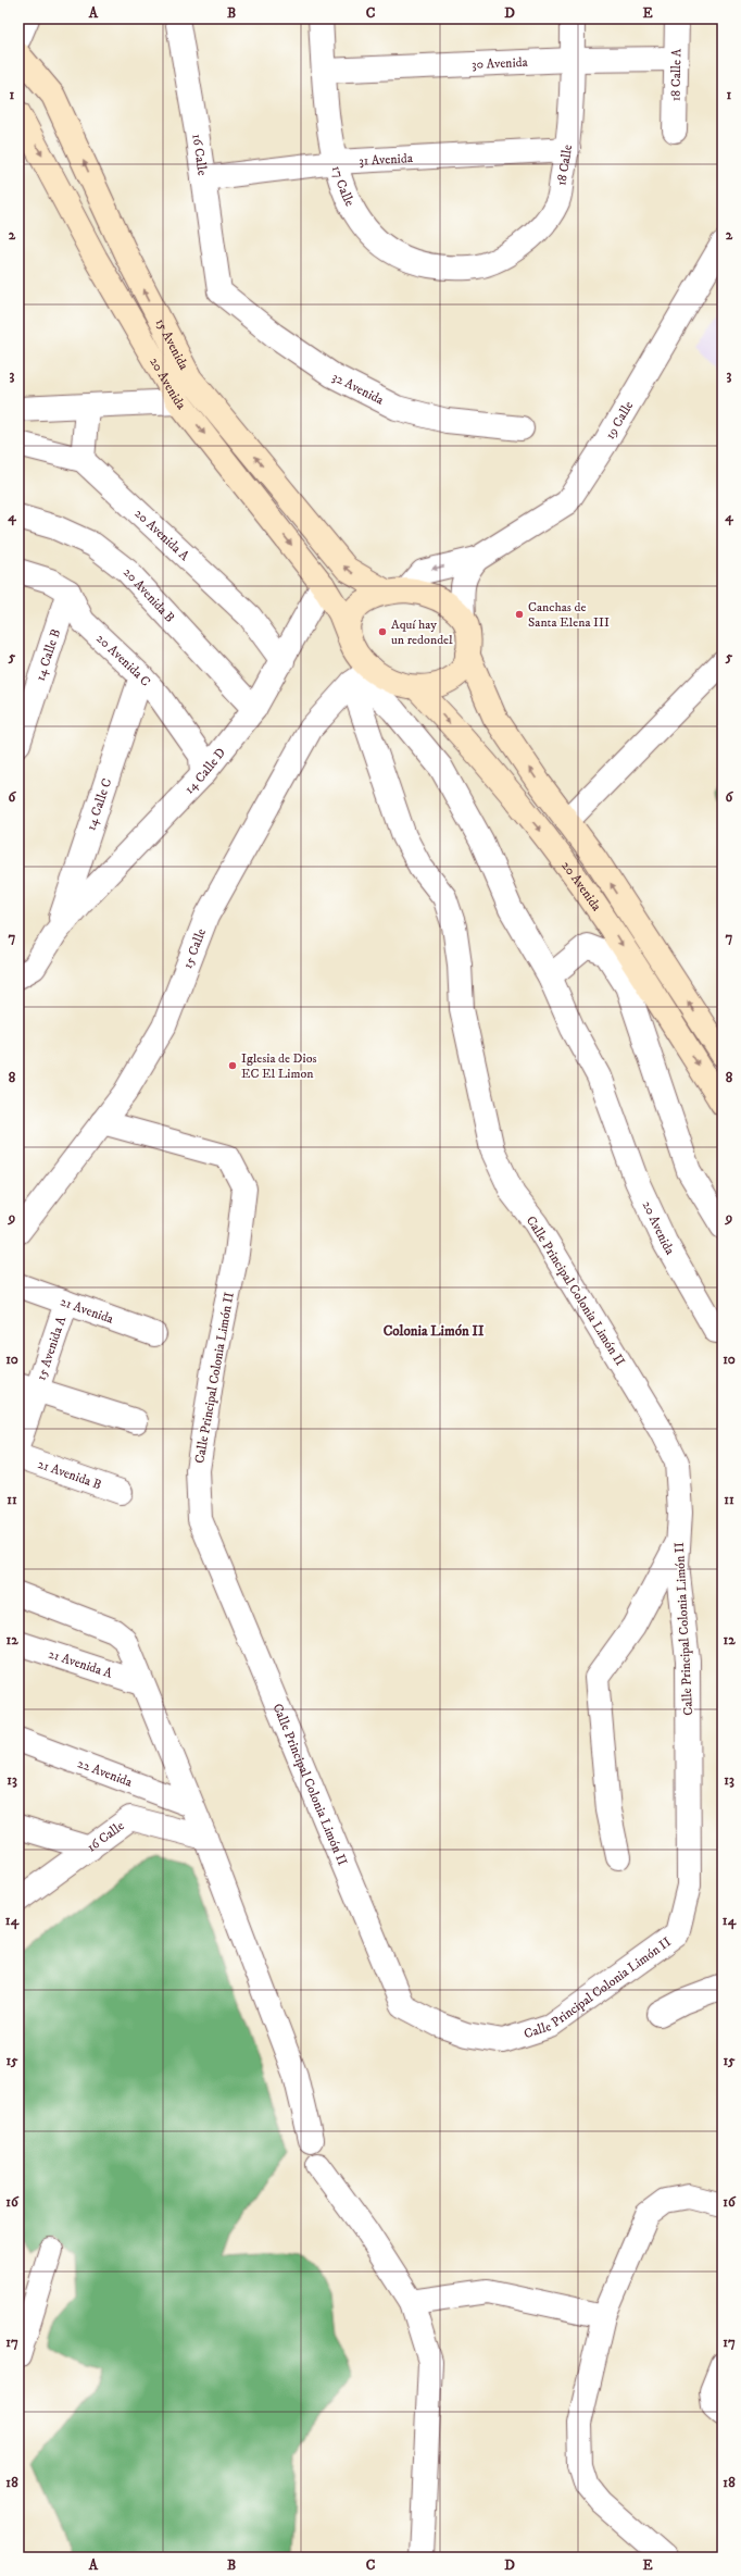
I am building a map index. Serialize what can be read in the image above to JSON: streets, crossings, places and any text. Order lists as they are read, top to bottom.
{
  "streets": {
    "main road": ["15 Avenida", "20 Avenida"],
    "street": [
      "30 Avenida",
      "18 Calle A",
      "16 Calle",
      "31 Avenida",
      "18 Calle",
      "17 Calle",
      "32 Avenida",
      "19 Calle",
      "20 Avenida A",
      "20 Avenida B",
      "14 Calle B",
      "20 Avenida C",
      "14 Calle D",
      "14 Calle C",
      "15 Calle",
      "Calle Principal Colonia Limón II",
      "21 Avenida",
      "15 Avenida A",
      "21 Avenida B",
      "21 Avenida A",
      "22 Avenida"
    ]
  },
  "crossings": [
    ["30 Avenida", "18 Calle A"],
    ["30 Avenida", "18 Calle"],
    ["30 Avenida", "17 Calle"],
    ["16 Calle", "31 Avenida"],
    ["16 Calle", "32 Avenida"],
    ["31 Avenida", "18 Calle"],
    ["31 Avenida", "17 Calle"],
    ["18 Calle", "17 Calle"],
    ["15 Avenida", "20 Avenida"],
    ["15 Avenida", "19 Calle"],
    ["15 Avenida", "15 Calle"],
    ["15 Avenida", "Calle Principal Colonia Limón II"],
    ["20 Avenida", "19 Calle"],
    ["20 Avenida", "14 Calle D"],
    ["20 Avenida", "15 Calle"],
    ["20 Avenida", "Calle Principal Colonia Limón II"],
    ["19 Calle", "15 Calle"],
    ["19 Calle", "Calle Principal Colonia Limón II"],
    ["20 Avenida A", "14 Calle D"],
    ["20 Avenida B", "14 Calle D"],
    ["14 Calle B", "20 Avenida C"],
    ["20 Avenida C", "14 Calle D"],
    ["20 Avenida C", "14 Calle C"],
    ["14 Calle D", "14 Calle C"],
    ["15 Calle", "Calle Principal Colonia Limón II"],
    ["21 Avenida", "15 Avenida A"]
  ],
  "one_way": ["15 Avenida"],
  "districts": ["Colonia Limón II"],
  "places": ["Canchas de Santa Elena III", "Aquí hay un redondel", "Iglesia de Dios EC El Limon"],
  "grid": {
    "columns": [
      "A",
      "B",
      "C",
      "D",
      "E"
    ],
    "rows": [
      "1",
      "2",
      "3",
      "4",
      "5",
      "6",
      "7",
      "8",
      "9",
      "10",
      "11",
      "12",
      "13",
      "14",
      "15",
      "16",
      "17",
      "18"
    ]
  }
}
